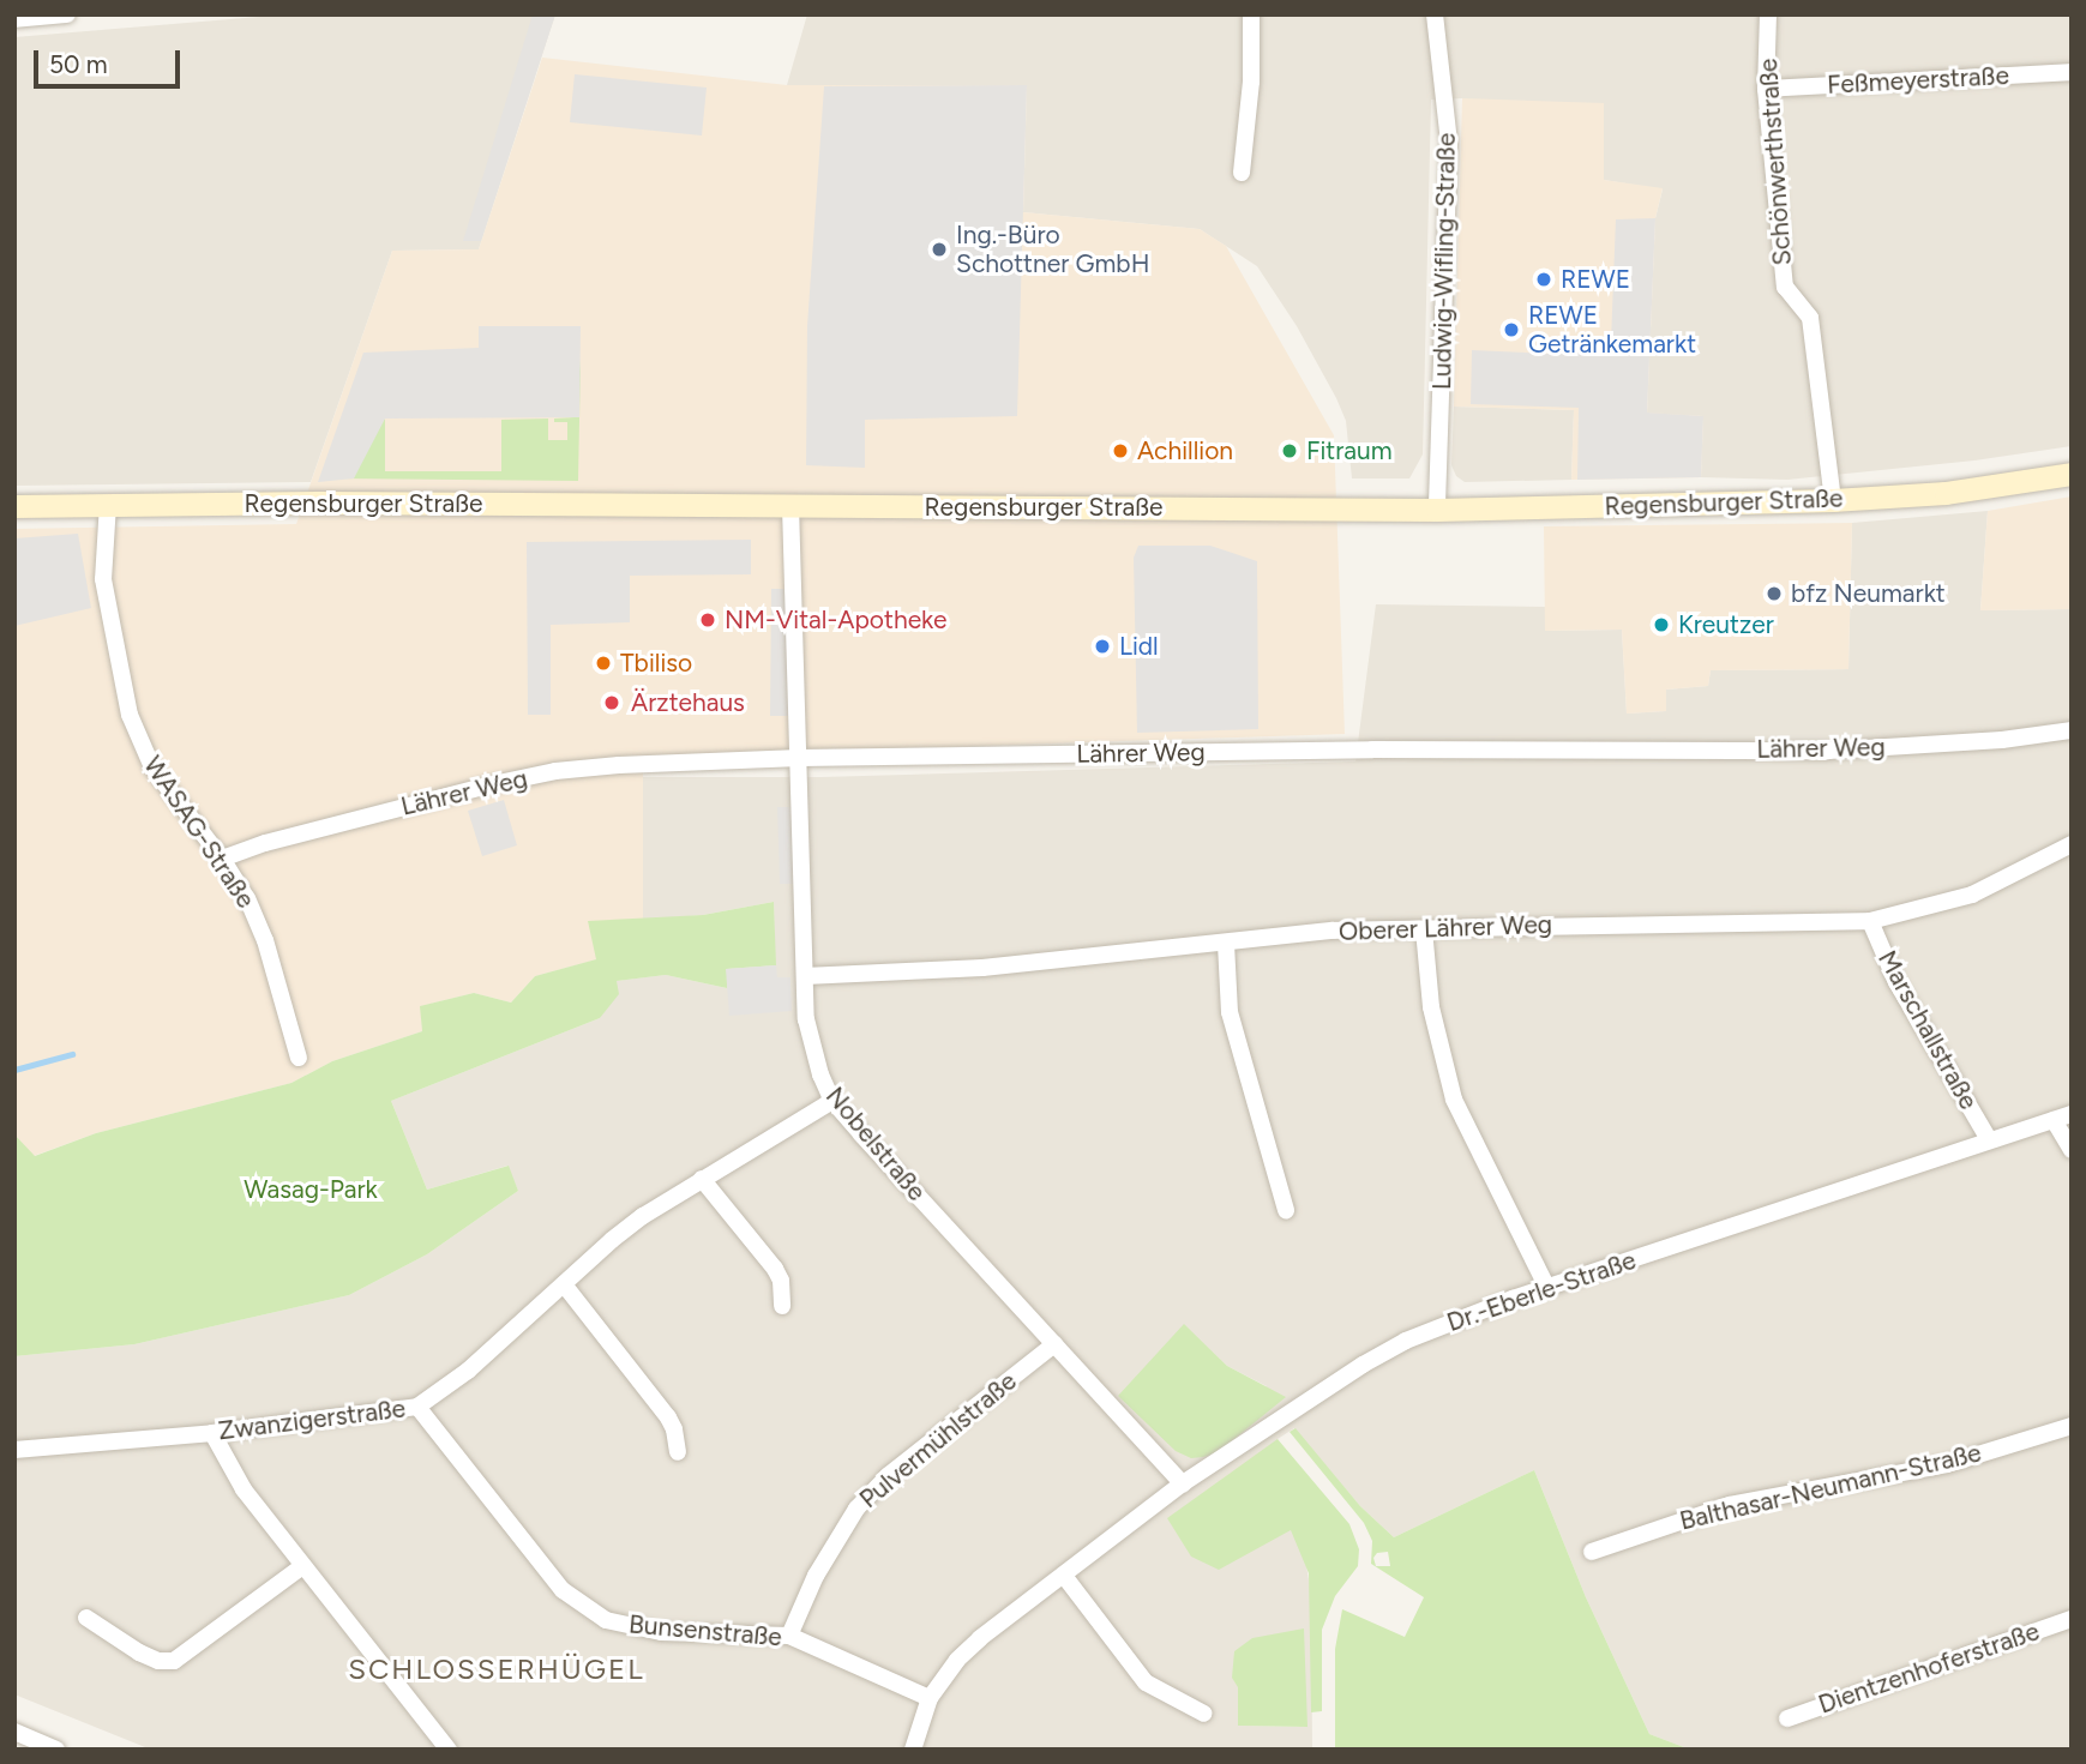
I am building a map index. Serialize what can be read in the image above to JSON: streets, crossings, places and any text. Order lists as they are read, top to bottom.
{
  "streets": {
    "main road": ["Regensburger Straße"],
    "street": [
      "Feßmeyerstraße",
      "Schönwerthstraße",
      "Ludwig-Wifling-Straße",
      "Lährer Weg",
      "WASAG-Straße",
      "Oberer Lährer Weg",
      "Marschallstraße",
      "Nobelstraße",
      "Dr.-Eberle-Straße",
      "Zwanzigerstraße",
      "Pulvermühlstraße",
      "Balthasar-Neumann-Straße",
      "Bunsenstraße",
      "Dientzenhoferstraße"
    ]
  },
  "crossings": [
    ["Feßmeyerstraße", "Schönwerthstraße"],
    ["Schönwerthstraße", "Regensburger Straße"],
    ["Ludwig-Wifling-Straße", "Regensburger Straße"],
    ["Regensburger Straße", "WASAG-Straße"],
    ["Regensburger Straße", "Nobelstraße"],
    ["Lährer Weg", "WASAG-Straße"],
    ["Lährer Weg", "Nobelstraße"],
    ["Oberer Lährer Weg", "Marschallstraße"],
    ["Oberer Lährer Weg", "Nobelstraße"],
    ["Marschallstraße", "Dr.-Eberle-Straße"],
    ["Nobelstraße", "Dr.-Eberle-Straße"],
    ["Nobelstraße", "Zwanzigerstraße"],
    ["Nobelstraße", "Pulvermühlstraße"],
    ["Dr.-Eberle-Straße", "Bunsenstraße"],
    ["Zwanzigerstraße", "Bunsenstraße"],
    ["Pulvermühlstraße", "Bunsenstraße"]
  ],
  "districts": ["SCHLOSSERHÜGEL"],
  "parks": ["Wasag-Park"],
  "places": [
    "Ing.-Büro Schottner GmbH",
    "REWE",
    "REWE Getränkemarkt",
    "Achillion",
    "Fitraum",
    "bfz Neumarkt",
    "NM-Vital-Apotheke",
    "Kreutzer",
    "Lidl",
    "Tbiliso",
    "Ärztehaus"
  ],
  "scale_bar": "50 m"
}
